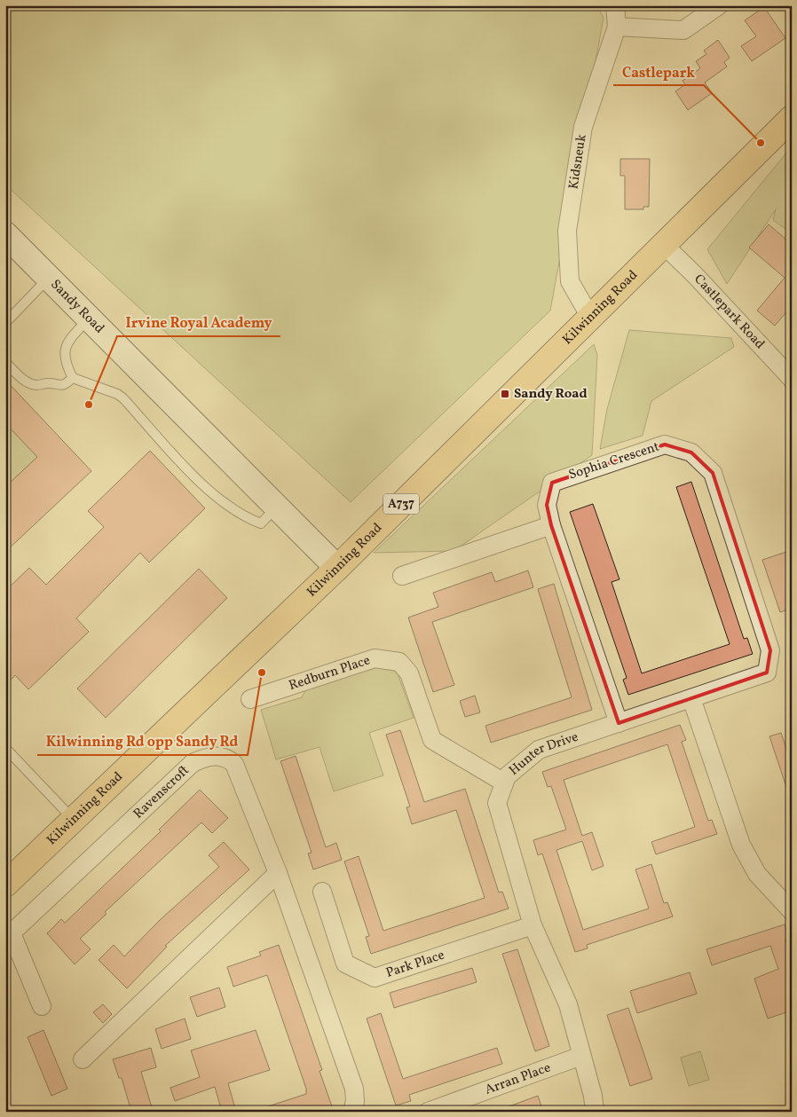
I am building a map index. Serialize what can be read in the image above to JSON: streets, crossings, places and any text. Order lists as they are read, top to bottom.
{
  "streets": {
    "main road": ["Sandy Road", "Kilwinning Road", "A737"],
    "street": [
      "Kidsneuk",
      "Castlepark Road",
      "Sophia Crescent",
      "Redburn Place",
      "Hunter Drive",
      "Ravenscroft",
      "Park Place",
      "Arran Place"
    ]
  },
  "crossings": [
    ["Kidsneuk", "Kilwinning Road"],
    ["Sandy Road", "Kilwinning Road"],
    ["Kilwinning Road", "Castlepark Road"],
    ["Sophia Crescent", "Hunter Drive"],
    ["Redburn Place", "Hunter Drive"],
    ["Hunter Drive", "Park Place"],
    ["Hunter Drive", "Arran Place"]
  ],
  "places": {
    "other": ["Castlepark", "Irvine Royal Academy", "Kilwinning Rd opp Sandy Rd"],
    "transit": ["Sandy Road"]
  }
}
